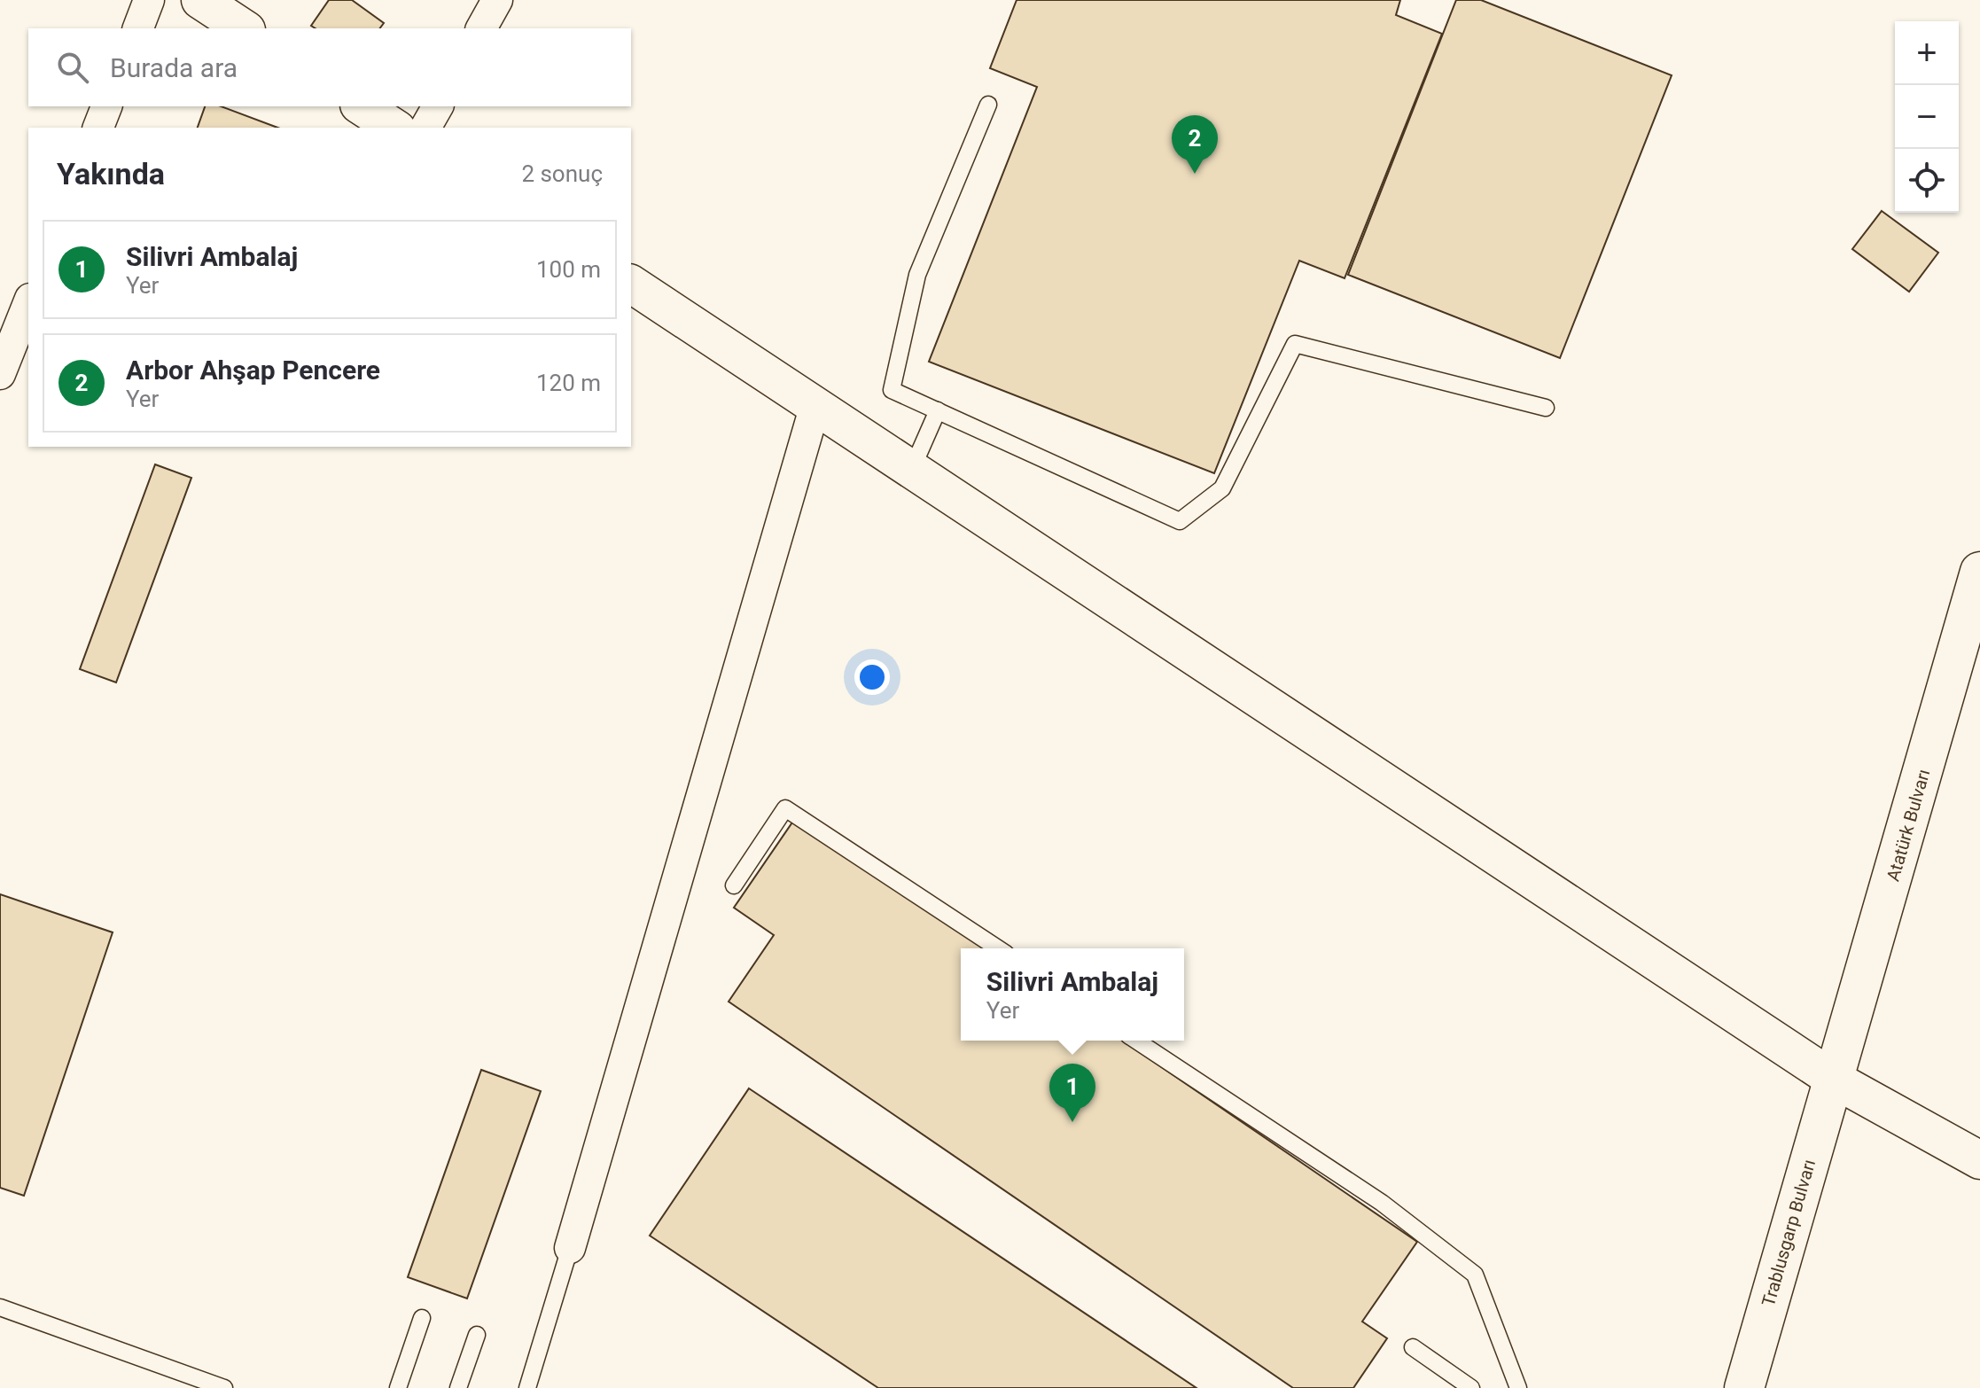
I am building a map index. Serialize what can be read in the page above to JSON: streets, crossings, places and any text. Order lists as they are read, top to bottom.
{
  "streets": {
    "main road": ["Atatürk Bulvarı", "Trablusgarp Bulvarı"]
  },
  "crossings": [
    ["Atatürk Bulvarı", "Trablusgarp Bulvarı"]
  ],
  "page": {
    "map_buttons": ["+", "−"],
    "search": "Burada ara",
    "pins": ["2", "1"],
    "heading": ["Yakında", "2 sonuç"],
    "list": [
      {
        "mark": "1",
        "name": "Silivri Ambalaj",
        "note": "Yer",
        "value": "100 m"
      },
      {
        "mark": "2",
        "name": "Arbor Ahşap Pencere",
        "note": "Yer",
        "value": "120 m"
      }
    ],
    "popup": ["Silivri Ambalaj", "Yer"]
  }
}
